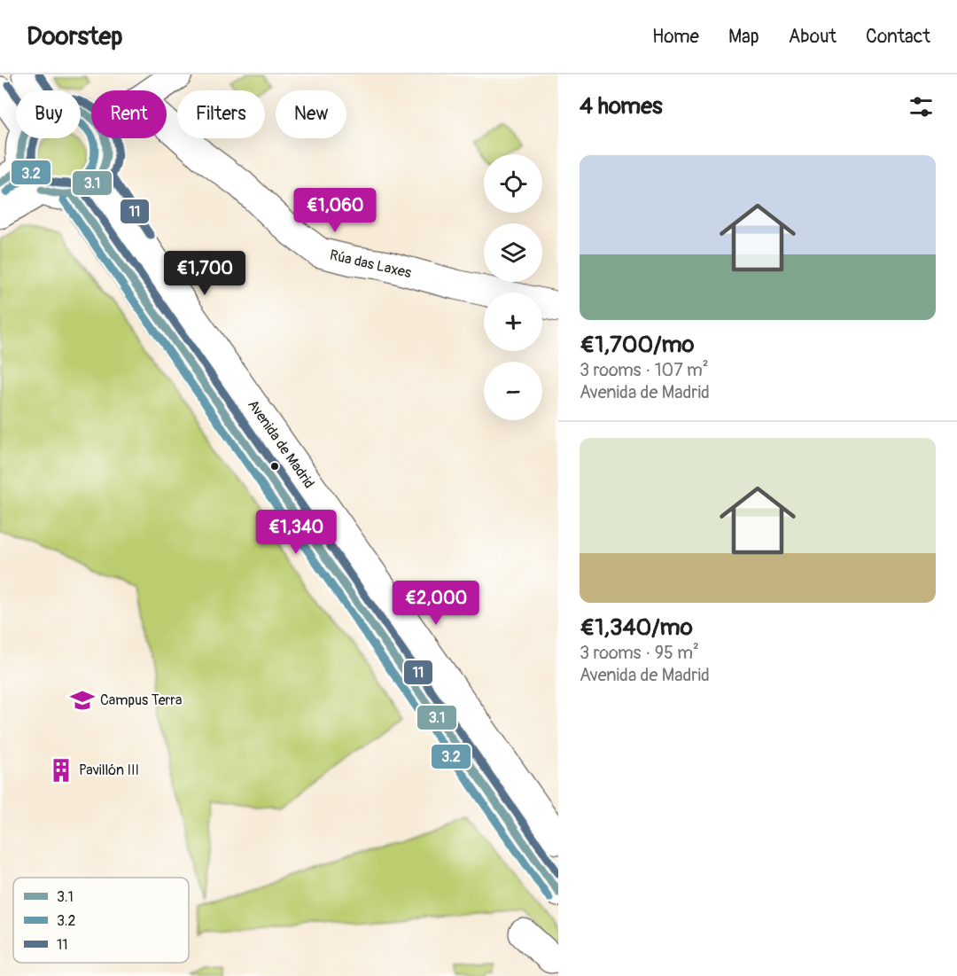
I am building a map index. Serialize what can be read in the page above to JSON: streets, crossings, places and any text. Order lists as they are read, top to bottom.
{
  "streets": {
    "street": ["Rúa das Laxes", "Avenida de Madrid"]
  },
  "places": {
    "school or university": ["Campus Terra"],
    "building": ["Pavillón III"]
  },
  "lines": ["transit line 11", "transit line 3.1", "transit line 3.2"],
  "legend": ["3.1", "3.2", "11"],
  "page": {
    "header": "Doorstep",
    "nav": [
      "Home",
      "Map",
      "About",
      "Contact"
    ],
    "heading": "4 homes",
    "chip": [
      "Buy",
      "Rent",
      "Filters",
      "New"
    ],
    "list": [
      {
        "name": "€1,700/mo",
        "note": "3 rooms · 107 m² · Avenida de Madrid"
      },
      {
        "name": "€1,340/mo",
        "note": "3 rooms · 95 m² · Avenida de Madrid"
      }
    ],
    "map_buttons": ["+", "−"],
    "price": [
      "€1,060",
      "€1,700",
      "€1,340",
      "€2,000"
    ]
  }
}
